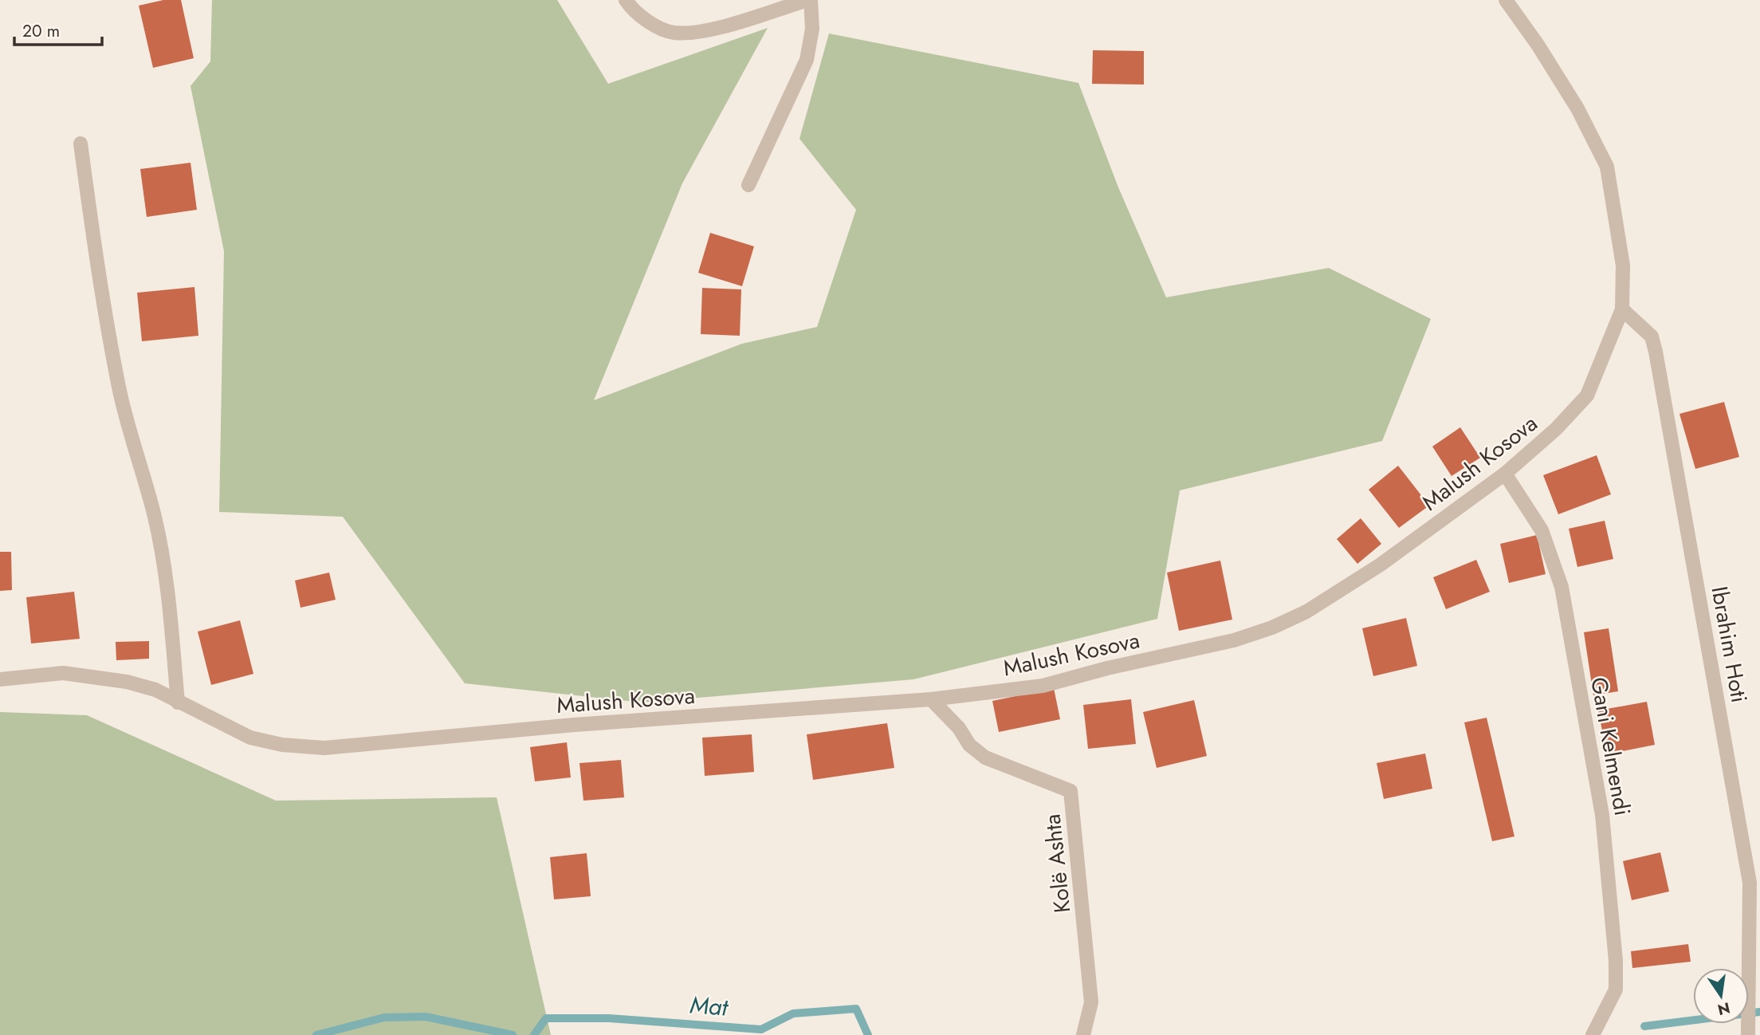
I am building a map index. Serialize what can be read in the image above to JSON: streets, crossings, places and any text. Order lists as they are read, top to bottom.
{
  "streets": {
    "street": [
      "Malush Kosova",
      "Ibrahim Hoti",
      "Gani Kelmendi",
      "Kolë Ashta"
    ]
  },
  "crossings": [
    ["Malush Kosova", "Ibrahim Hoti"],
    ["Malush Kosova", "Gani Kelmendi"],
    ["Malush Kosova", "Kolë Ashta"]
  ],
  "water": ["Mat"],
  "scale_bar": "20 m",
  "north": "bottom"
}
